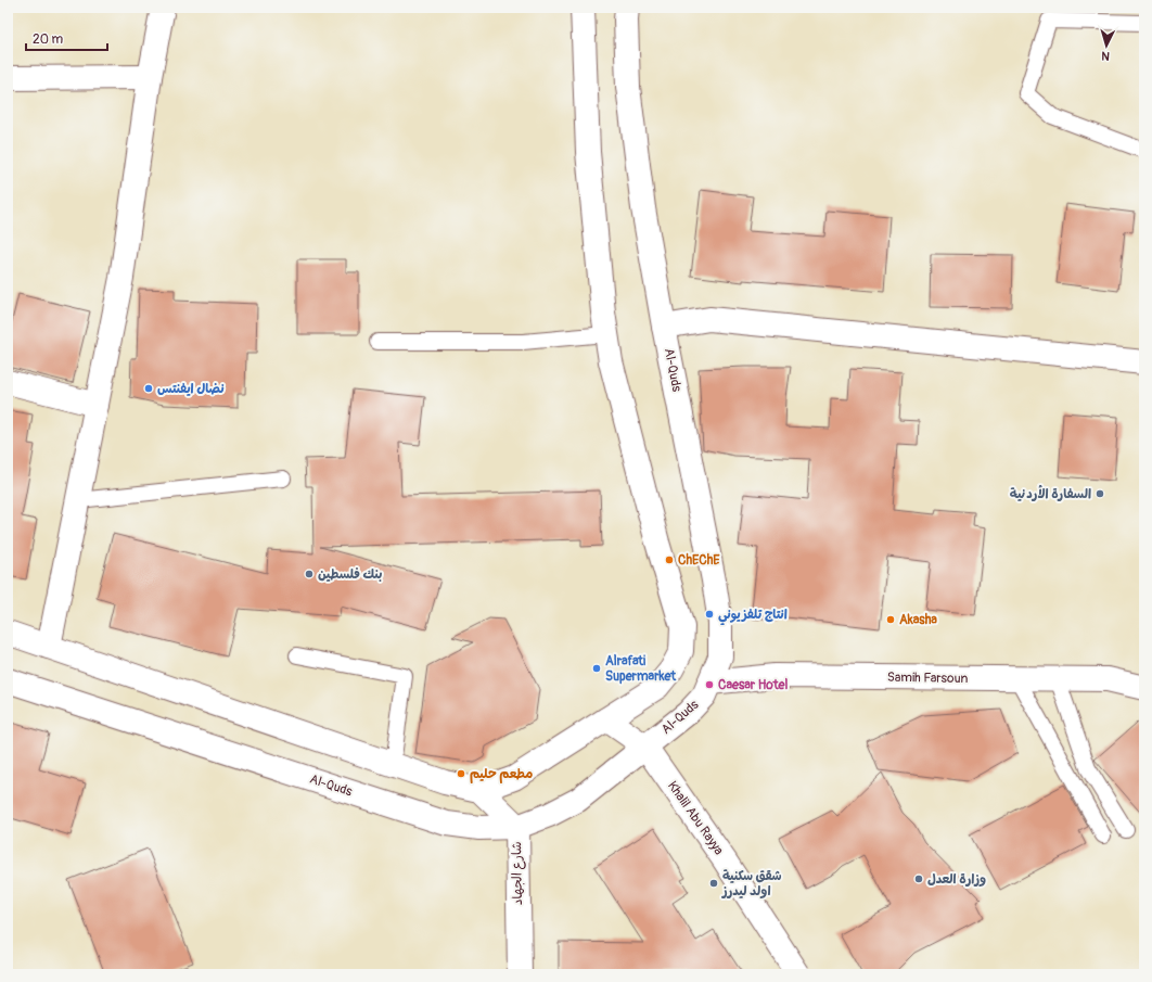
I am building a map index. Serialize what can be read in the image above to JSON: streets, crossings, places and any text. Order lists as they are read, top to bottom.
{
  "streets": {
    "street": [
      "Al-Quds",
      "Samih Farsoun",
      "Khalil Abu Rayya",
      "شارع الجهاد"
    ]
  },
  "crossings": [
    ["Al-Quds", "Samih Farsoun"],
    ["Al-Quds", "Khalil Abu Rayya"],
    ["Al-Quds", "شارع الجهاد"]
  ],
  "places": [
    "نضال ايفنتس",
    "السفارة الأردنية",
    "ChEChE",
    "بنك فلسطين",
    "انتاج تلفزيوني",
    "Akasha",
    "Alrafati Supermarket",
    "Caesar Hotel",
    "مطعم حليم",
    "وزارة العدل",
    "شقق سكنية اولد ليدرز"
  ],
  "scale_bar": "20 m",
  "north": "bottom"
}
